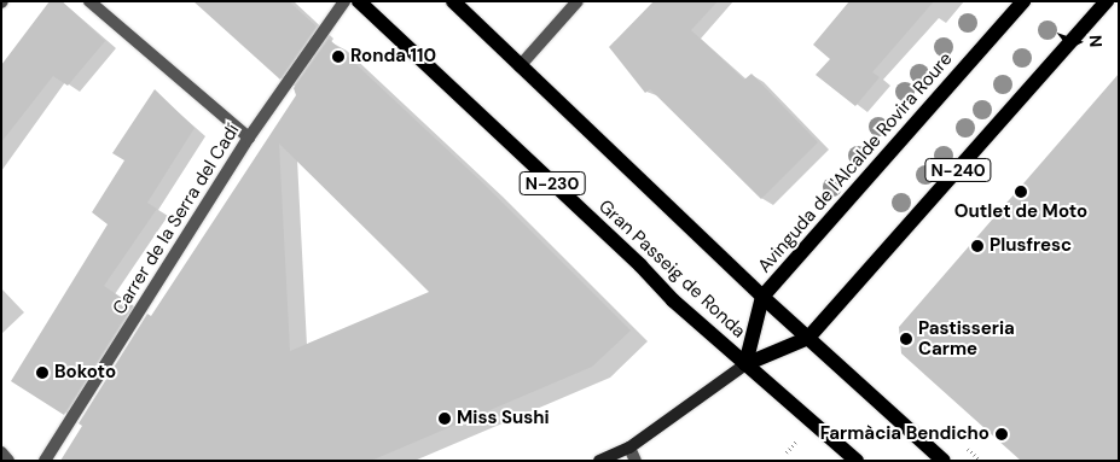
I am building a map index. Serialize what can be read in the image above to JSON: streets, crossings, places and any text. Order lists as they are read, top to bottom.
{
  "streets": {
    "main road": [
      "Avinguda de l'Alcalde Rovira Roure",
      "N-240",
      "N-230",
      "Gran Passeig de Ronda"
    ],
    "street": ["Carrer de la Serra del Cadí"]
  },
  "crossings": [
    ["Avinguda de l'Alcalde Rovira Roure", "N-240"],
    ["Avinguda de l'Alcalde Rovira Roure", "Gran Passeig de Ronda"],
    ["N-240", "Gran Passeig de Ronda"]
  ],
  "places": [
    "Ronda 110",
    "Outlet de Moto",
    "Plusfresc",
    "Pastisseria Carme",
    "Bokoto",
    "Miss Sushi",
    "Farmàcia Bendicho"
  ],
  "north": "right"
}
